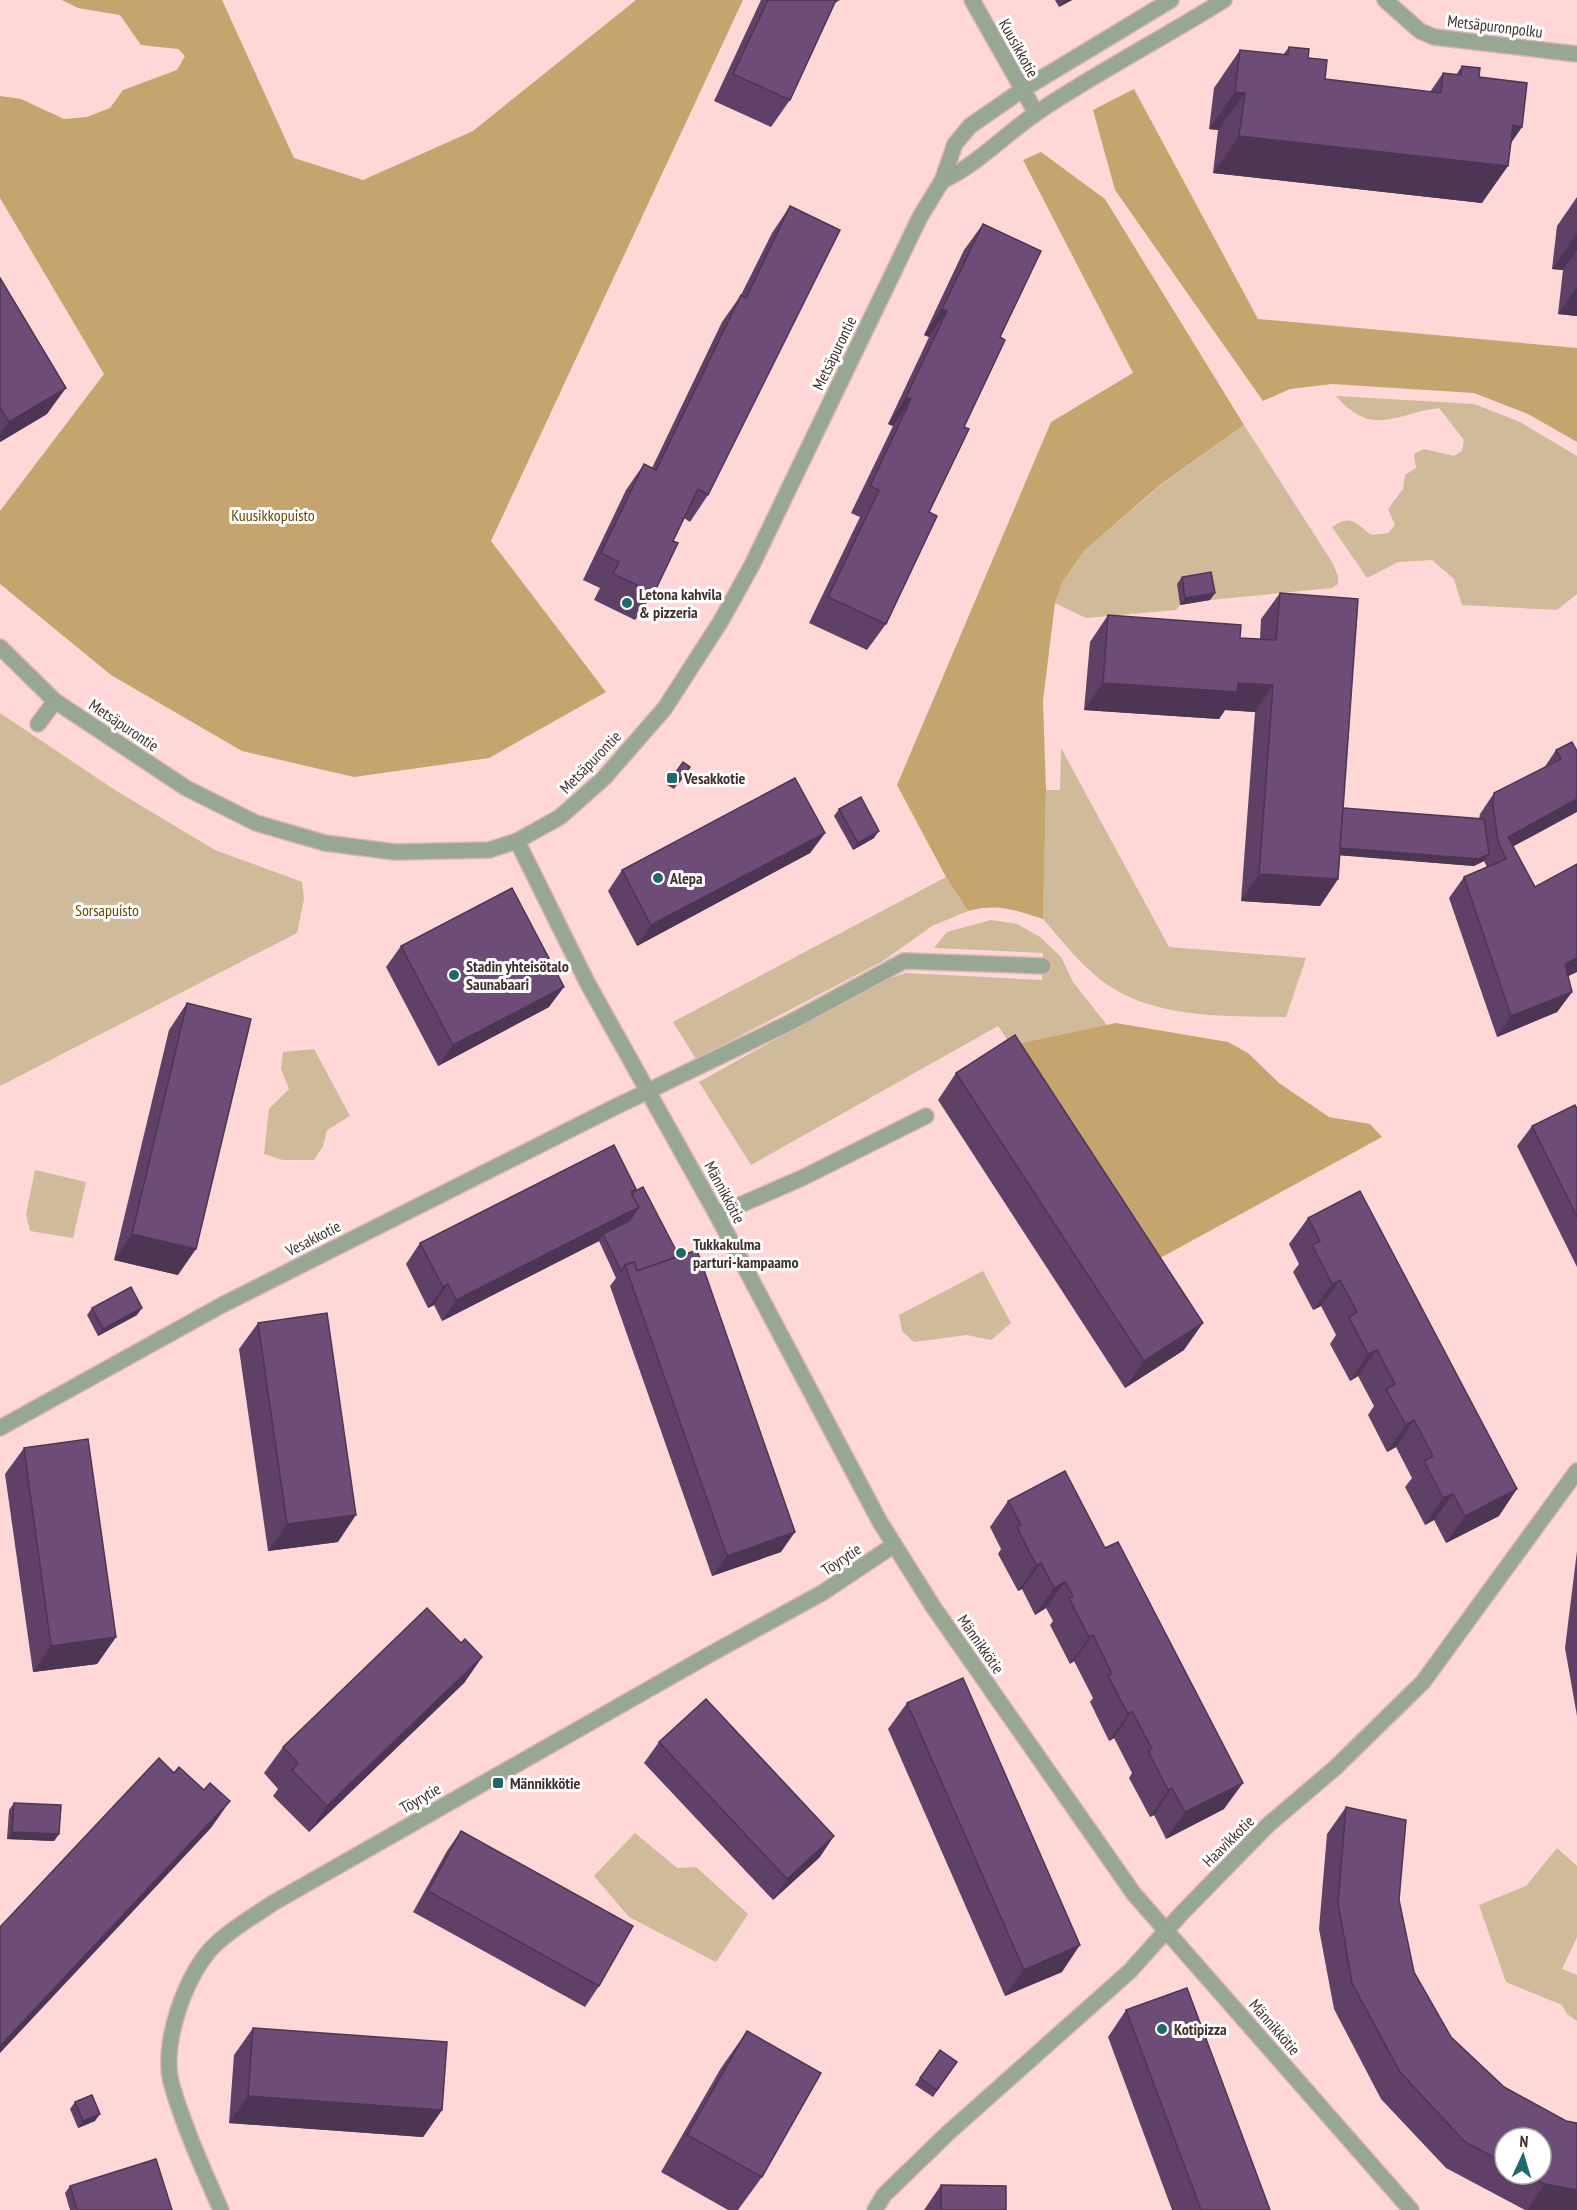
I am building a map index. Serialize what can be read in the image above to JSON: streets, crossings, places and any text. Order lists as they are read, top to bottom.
{
  "streets": {
    "street": [
      "Metsäpuronpolku",
      "Kuusikkotie",
      "Metsäpurontie",
      "Männikkötie",
      "Vesakkotie",
      "Töyrytie",
      "Haavikkotie"
    ]
  },
  "crossings": [
    ["Kuusikkotie", "Metsäpurontie"],
    ["Metsäpurontie", "Männikkötie"],
    ["Männikkötie", "Vesakkotie"],
    ["Männikkötie", "Töyrytie"],
    ["Männikkötie", "Haavikkotie"]
  ],
  "parks": ["Kuusikkopuisto", "Sorsapuisto"],
  "places": {
    "other": [
      "Letona kahvila & pizzeria",
      "Alepa",
      "Stadin yhteisötalo Saunabaari",
      "Tukkakulma parturi-kampaamo",
      "Kotipizza"
    ],
    "transit": ["Vesakkotie", "Männikkötie"]
  },
  "north": "top"
}
